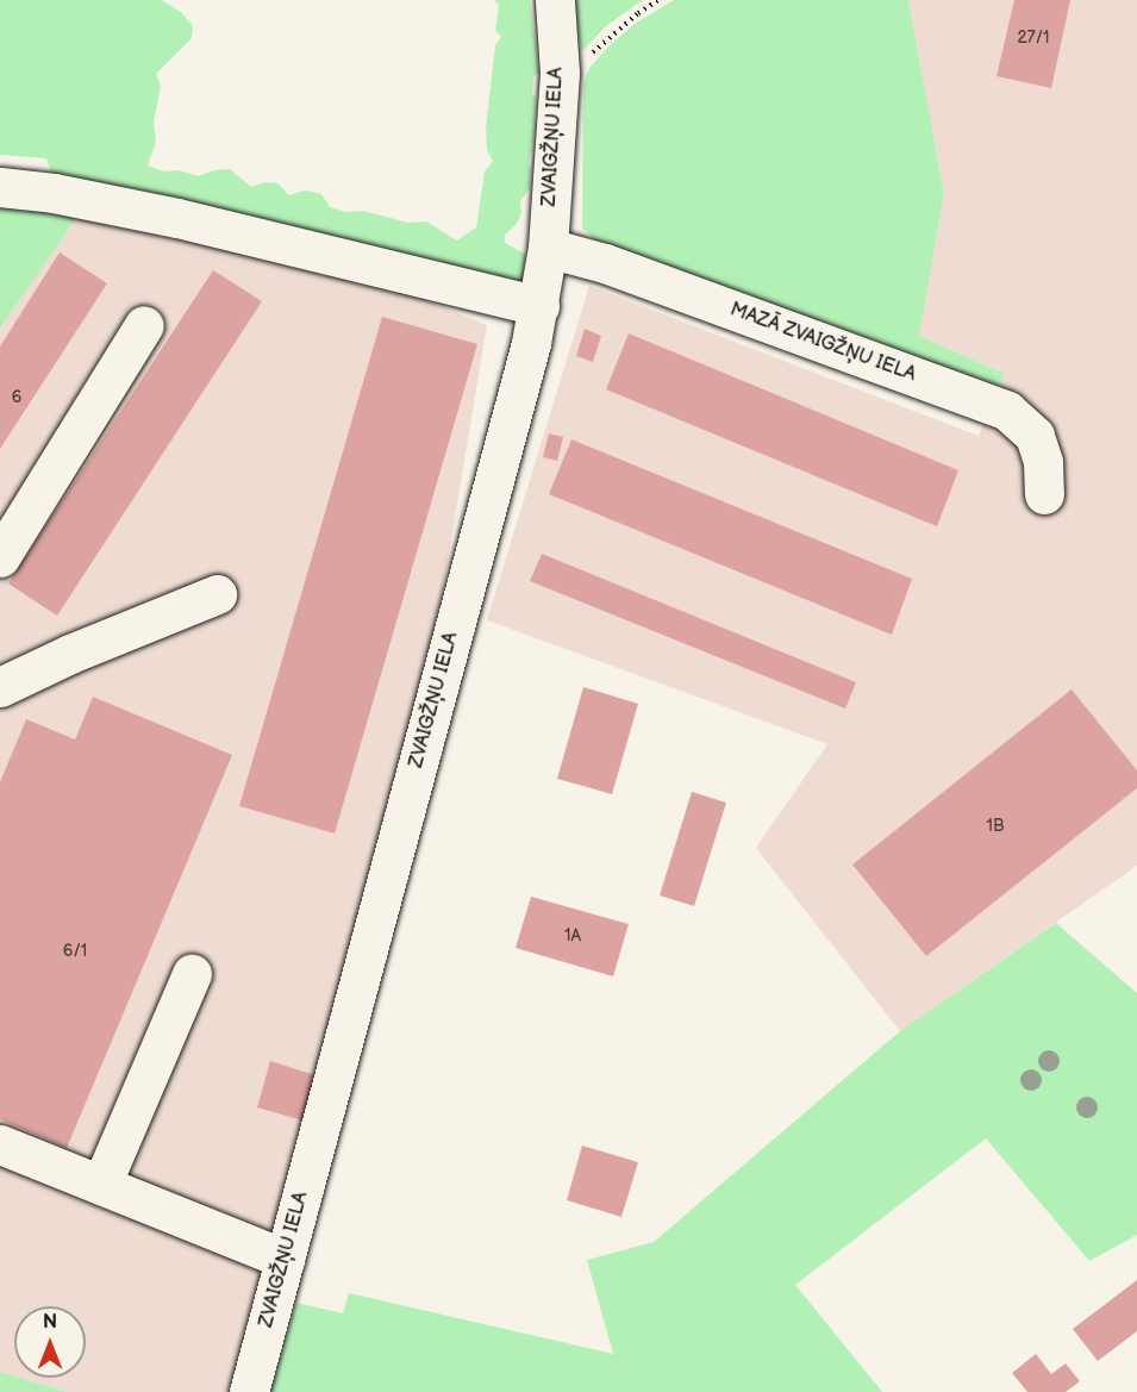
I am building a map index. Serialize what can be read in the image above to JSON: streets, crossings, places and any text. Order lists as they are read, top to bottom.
{
  "streets": {
    "street": ["ZVAIGŽŅU IELA", "MAZĀ ZVAIGŽŅU IELA"]
  },
  "crossings": [
    ["ZVAIGŽŅU IELA", "MAZĀ ZVAIGŽŅU IELA"]
  ],
  "house_numbers": [
    "27/1",
    "6",
    "1B",
    "1A",
    "6/1"
  ],
  "north": "top"
}
